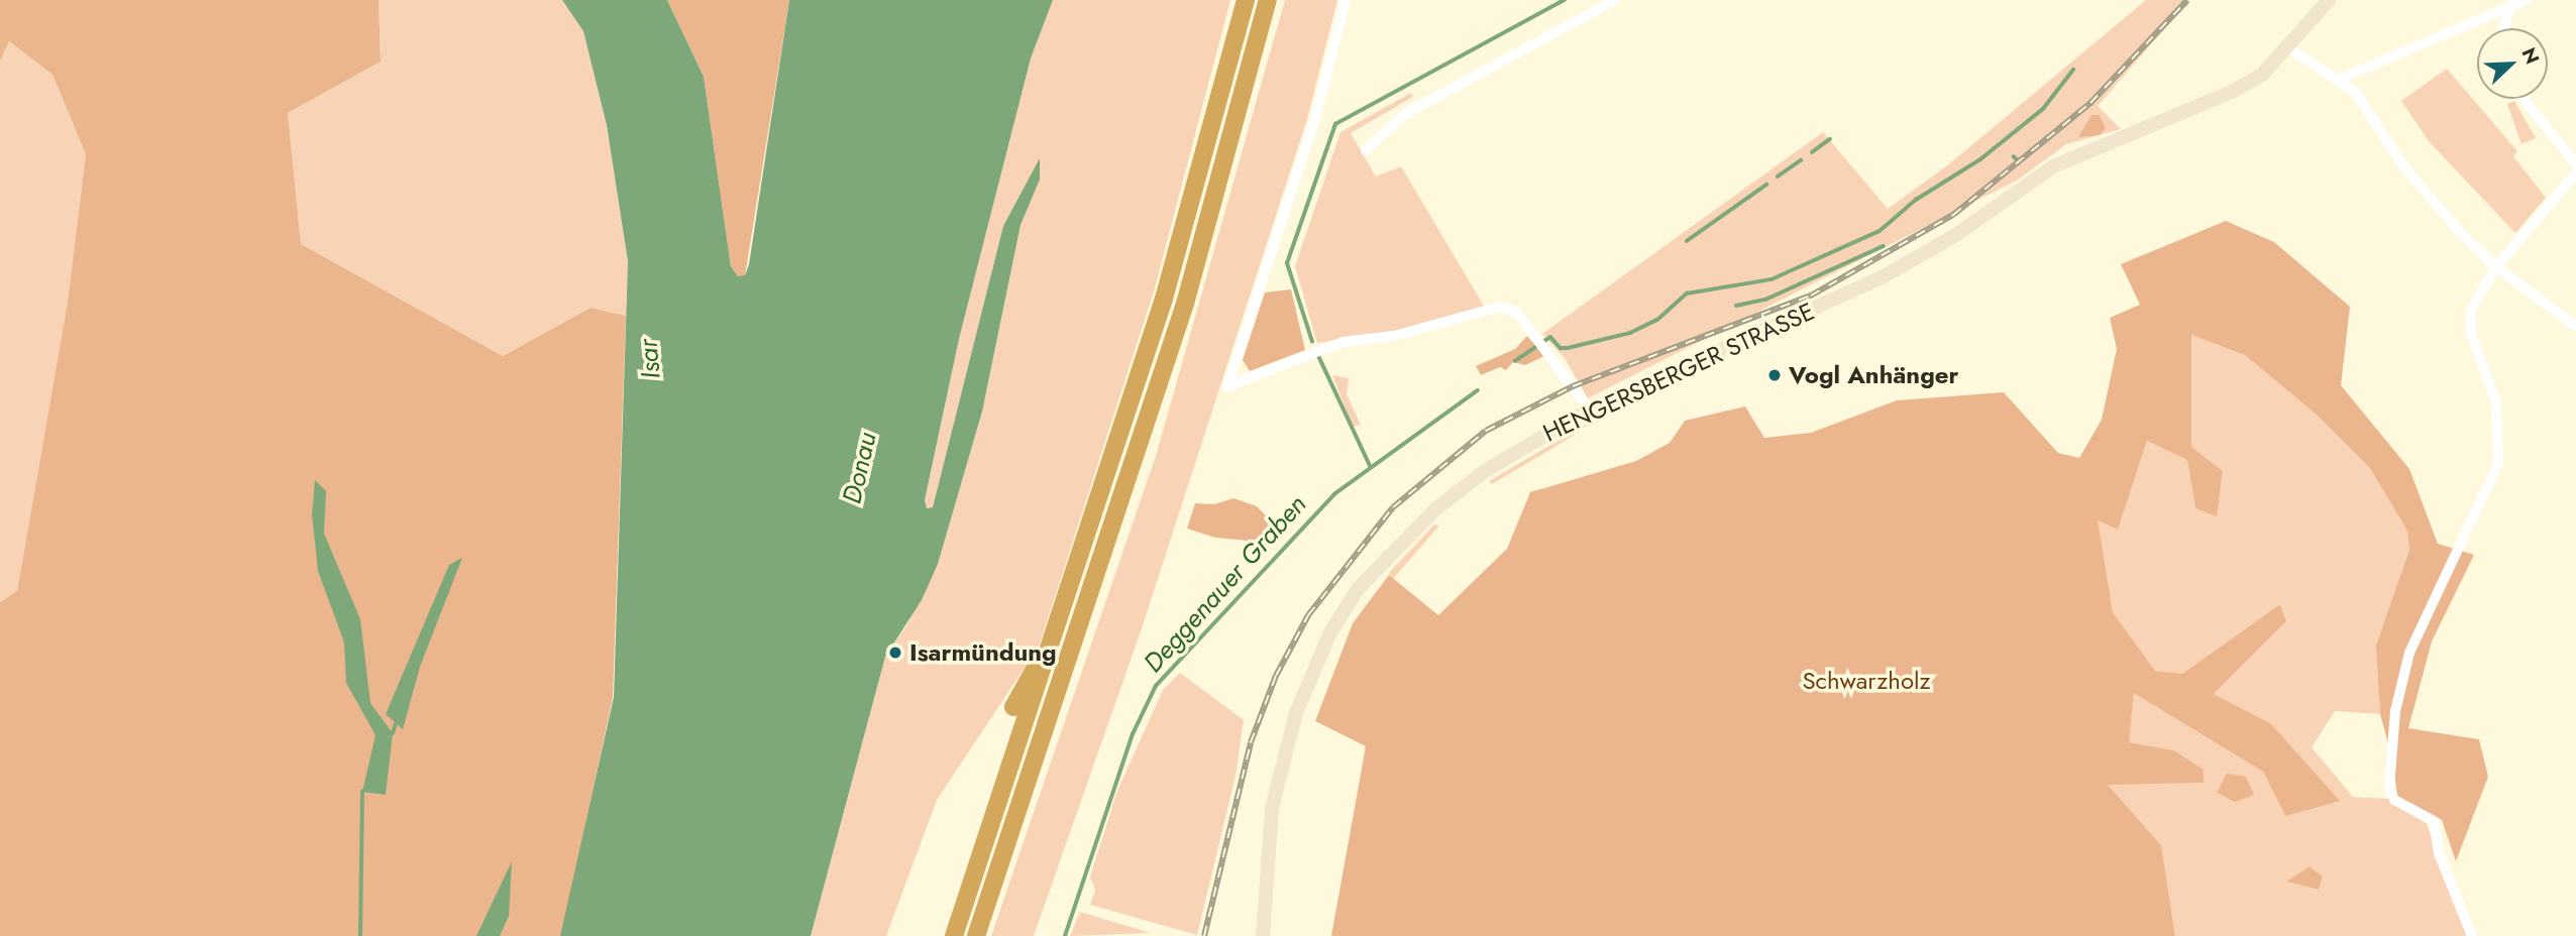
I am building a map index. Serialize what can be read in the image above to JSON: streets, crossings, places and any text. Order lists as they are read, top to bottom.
{
  "streets": {
    "main road": ["HENGERSBERGER STRASSE"]
  },
  "water": ["Isar", "Donau", "Deggenauer Graben"],
  "parks": ["Schwarzholz"],
  "places": ["Vogl Anhänger", "Isarmündung"],
  "north": "top right"
}
